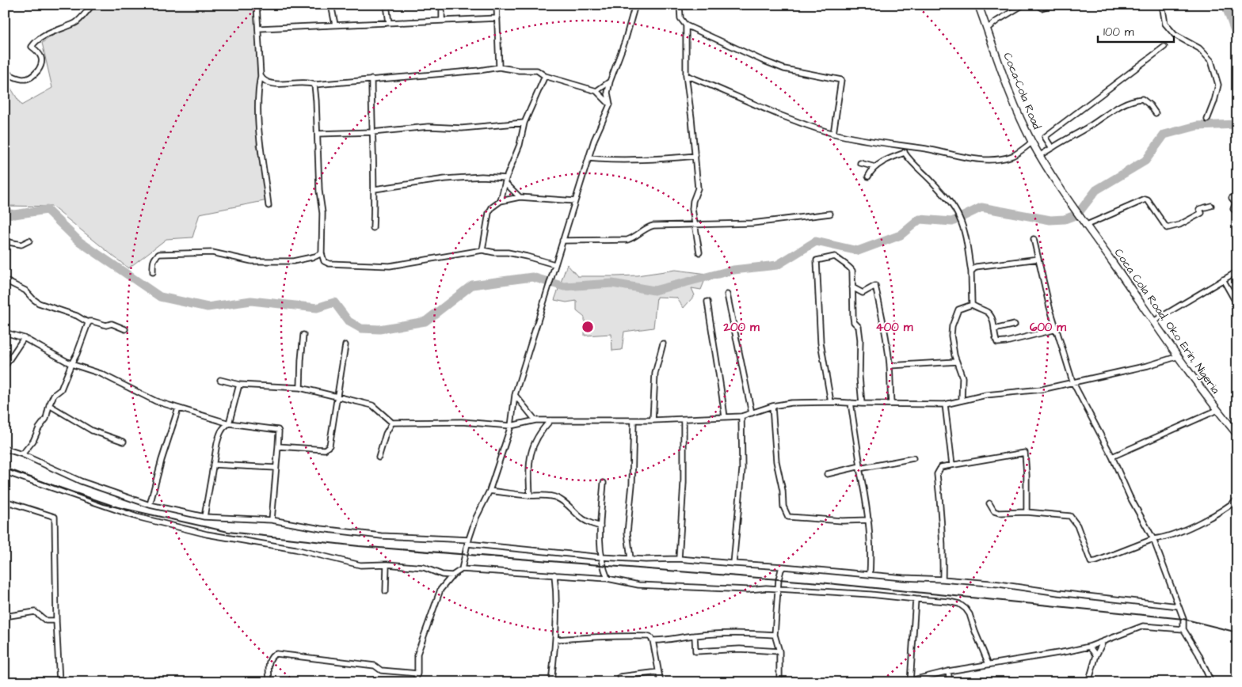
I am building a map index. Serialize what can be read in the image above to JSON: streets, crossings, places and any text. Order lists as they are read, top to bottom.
{
  "streets": {
    "street": ["Coca-Cola Road", "Coca Cola Road, Oko Erin, Nigeria"]
  },
  "crossings": [
    ["Coca-Cola Road", "Coca Cola Road, Oko Erin, Nigeria"]
  ],
  "scale_bar": "100 m",
  "rings": ["200 m", "400 m", "600 m"]
}
